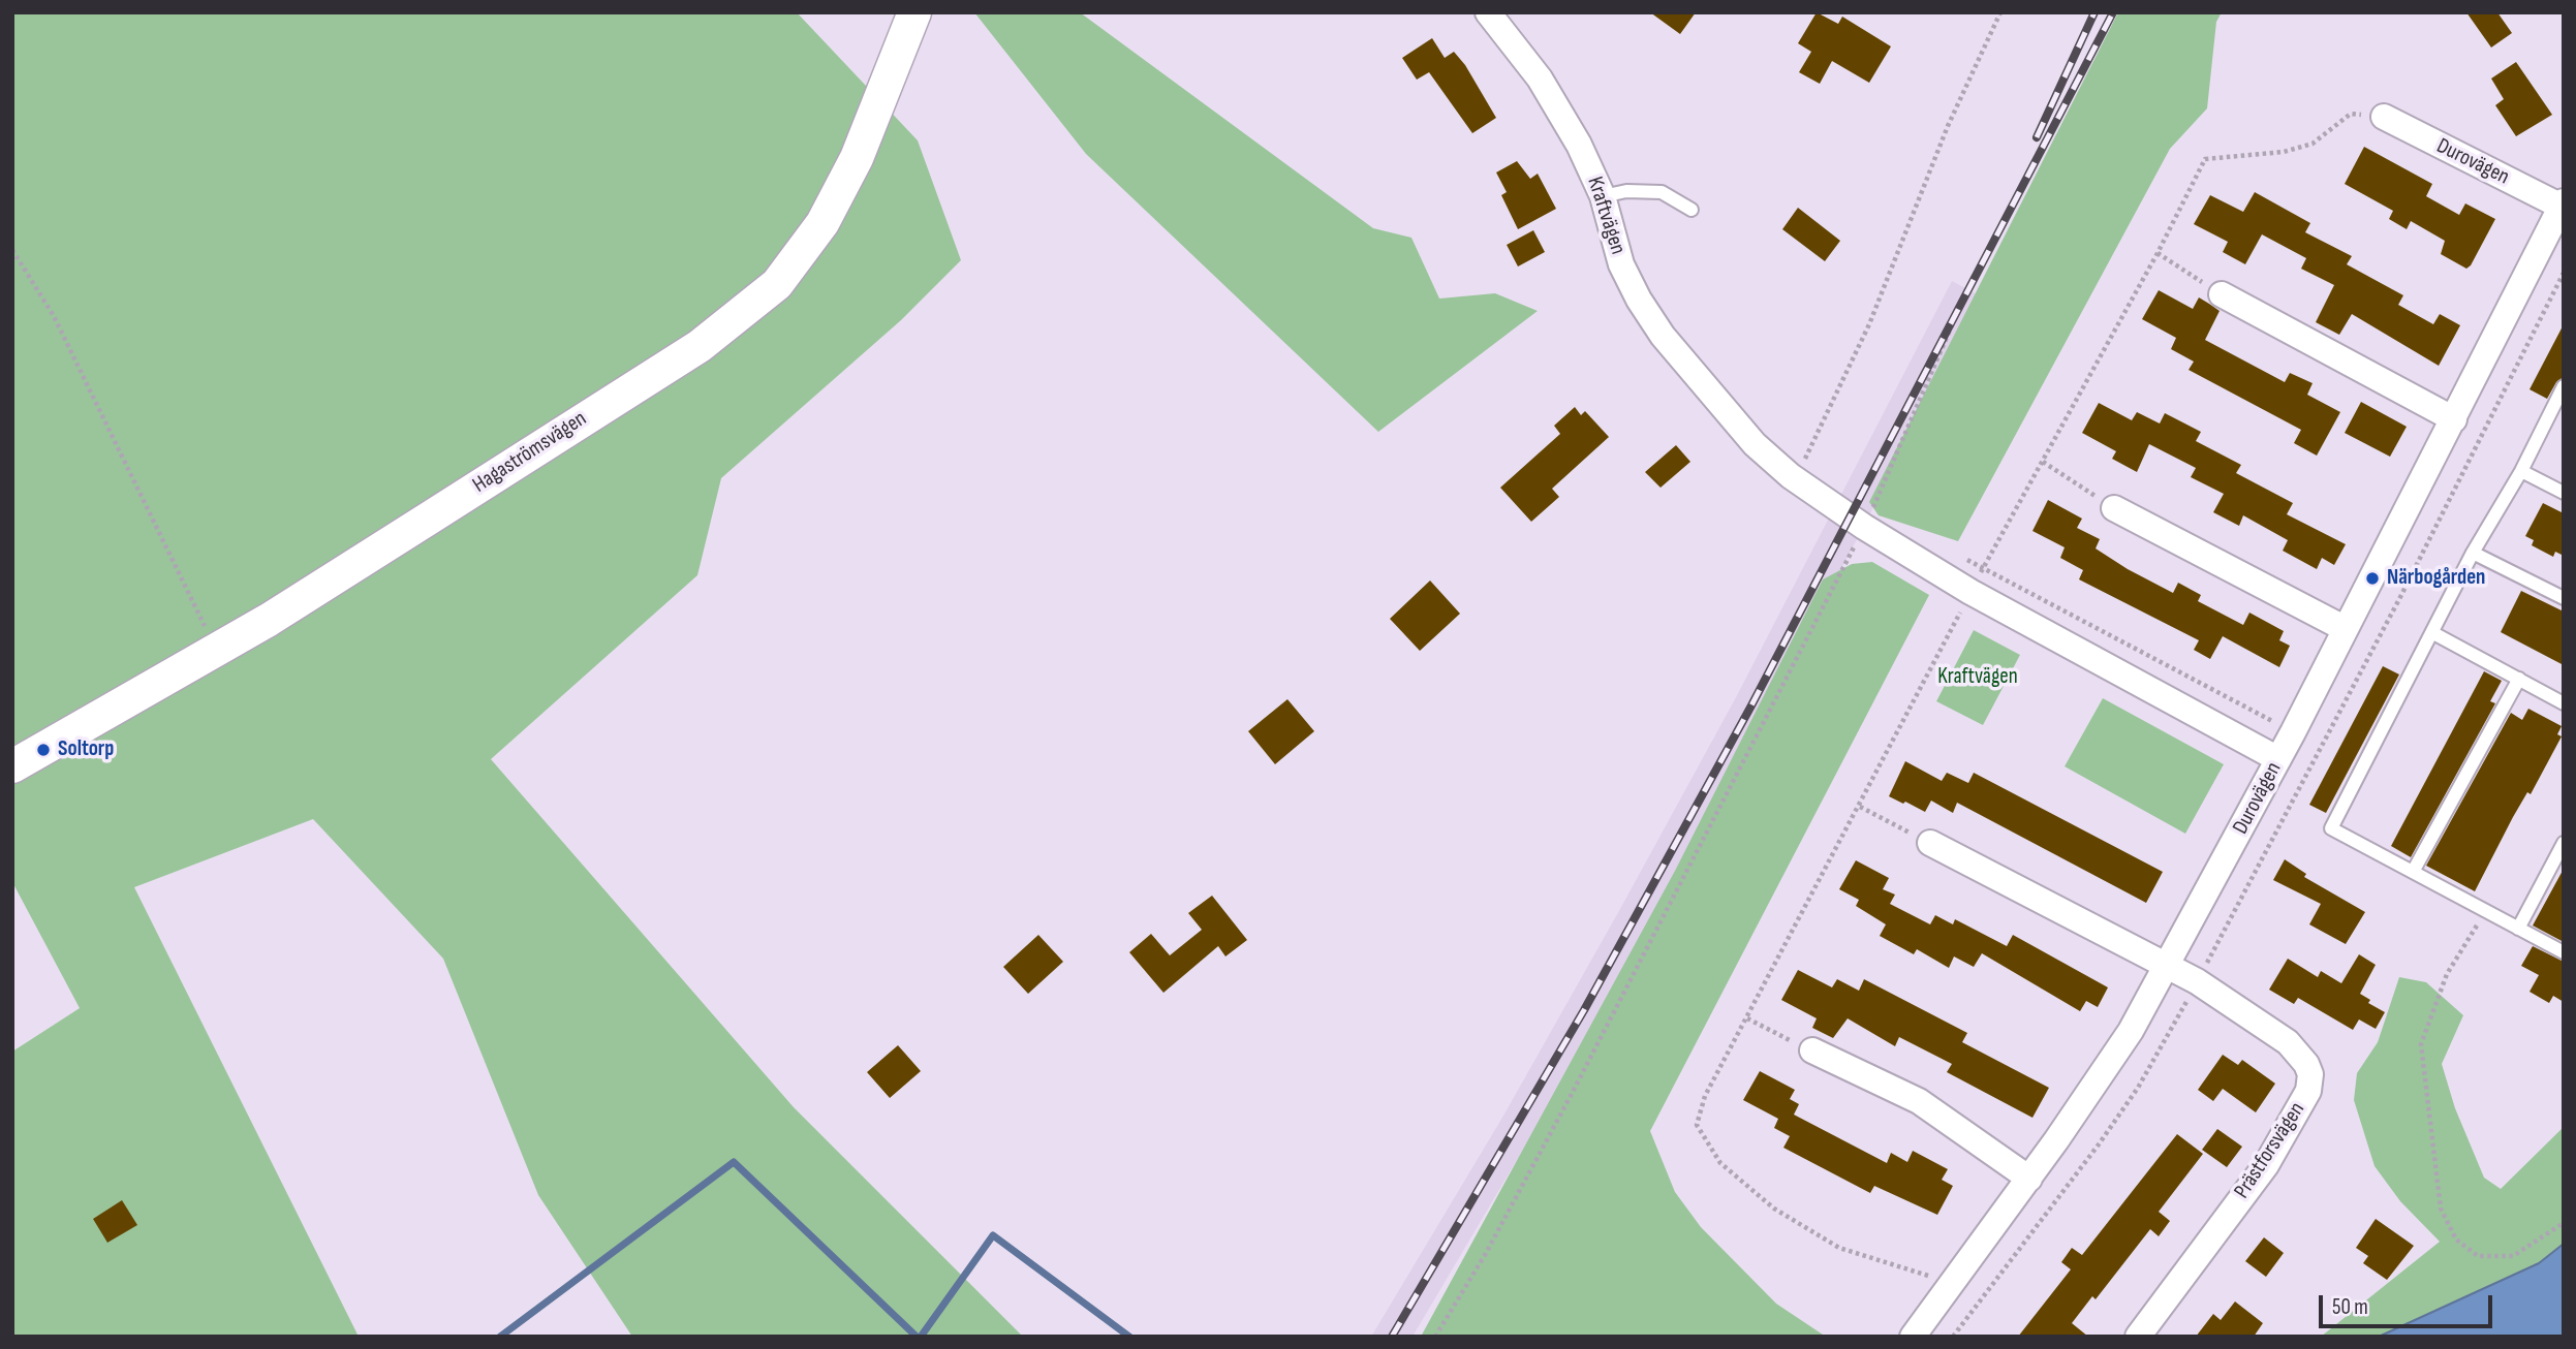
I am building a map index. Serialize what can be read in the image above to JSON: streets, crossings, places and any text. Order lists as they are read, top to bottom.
{
  "streets": {
    "street": [
      "Durovägen",
      "Kraftvägen",
      "Hagaströmsvägen",
      "Prästforsvägen"
    ]
  },
  "crossings": [
    ["Durovägen", "Kraftvägen"],
    ["Durovägen", "Prästforsvägen"]
  ],
  "parks": ["Kraftvägen"],
  "places": ["Närbogården", "Soltorp"],
  "scale_bar": "50 m"
}
